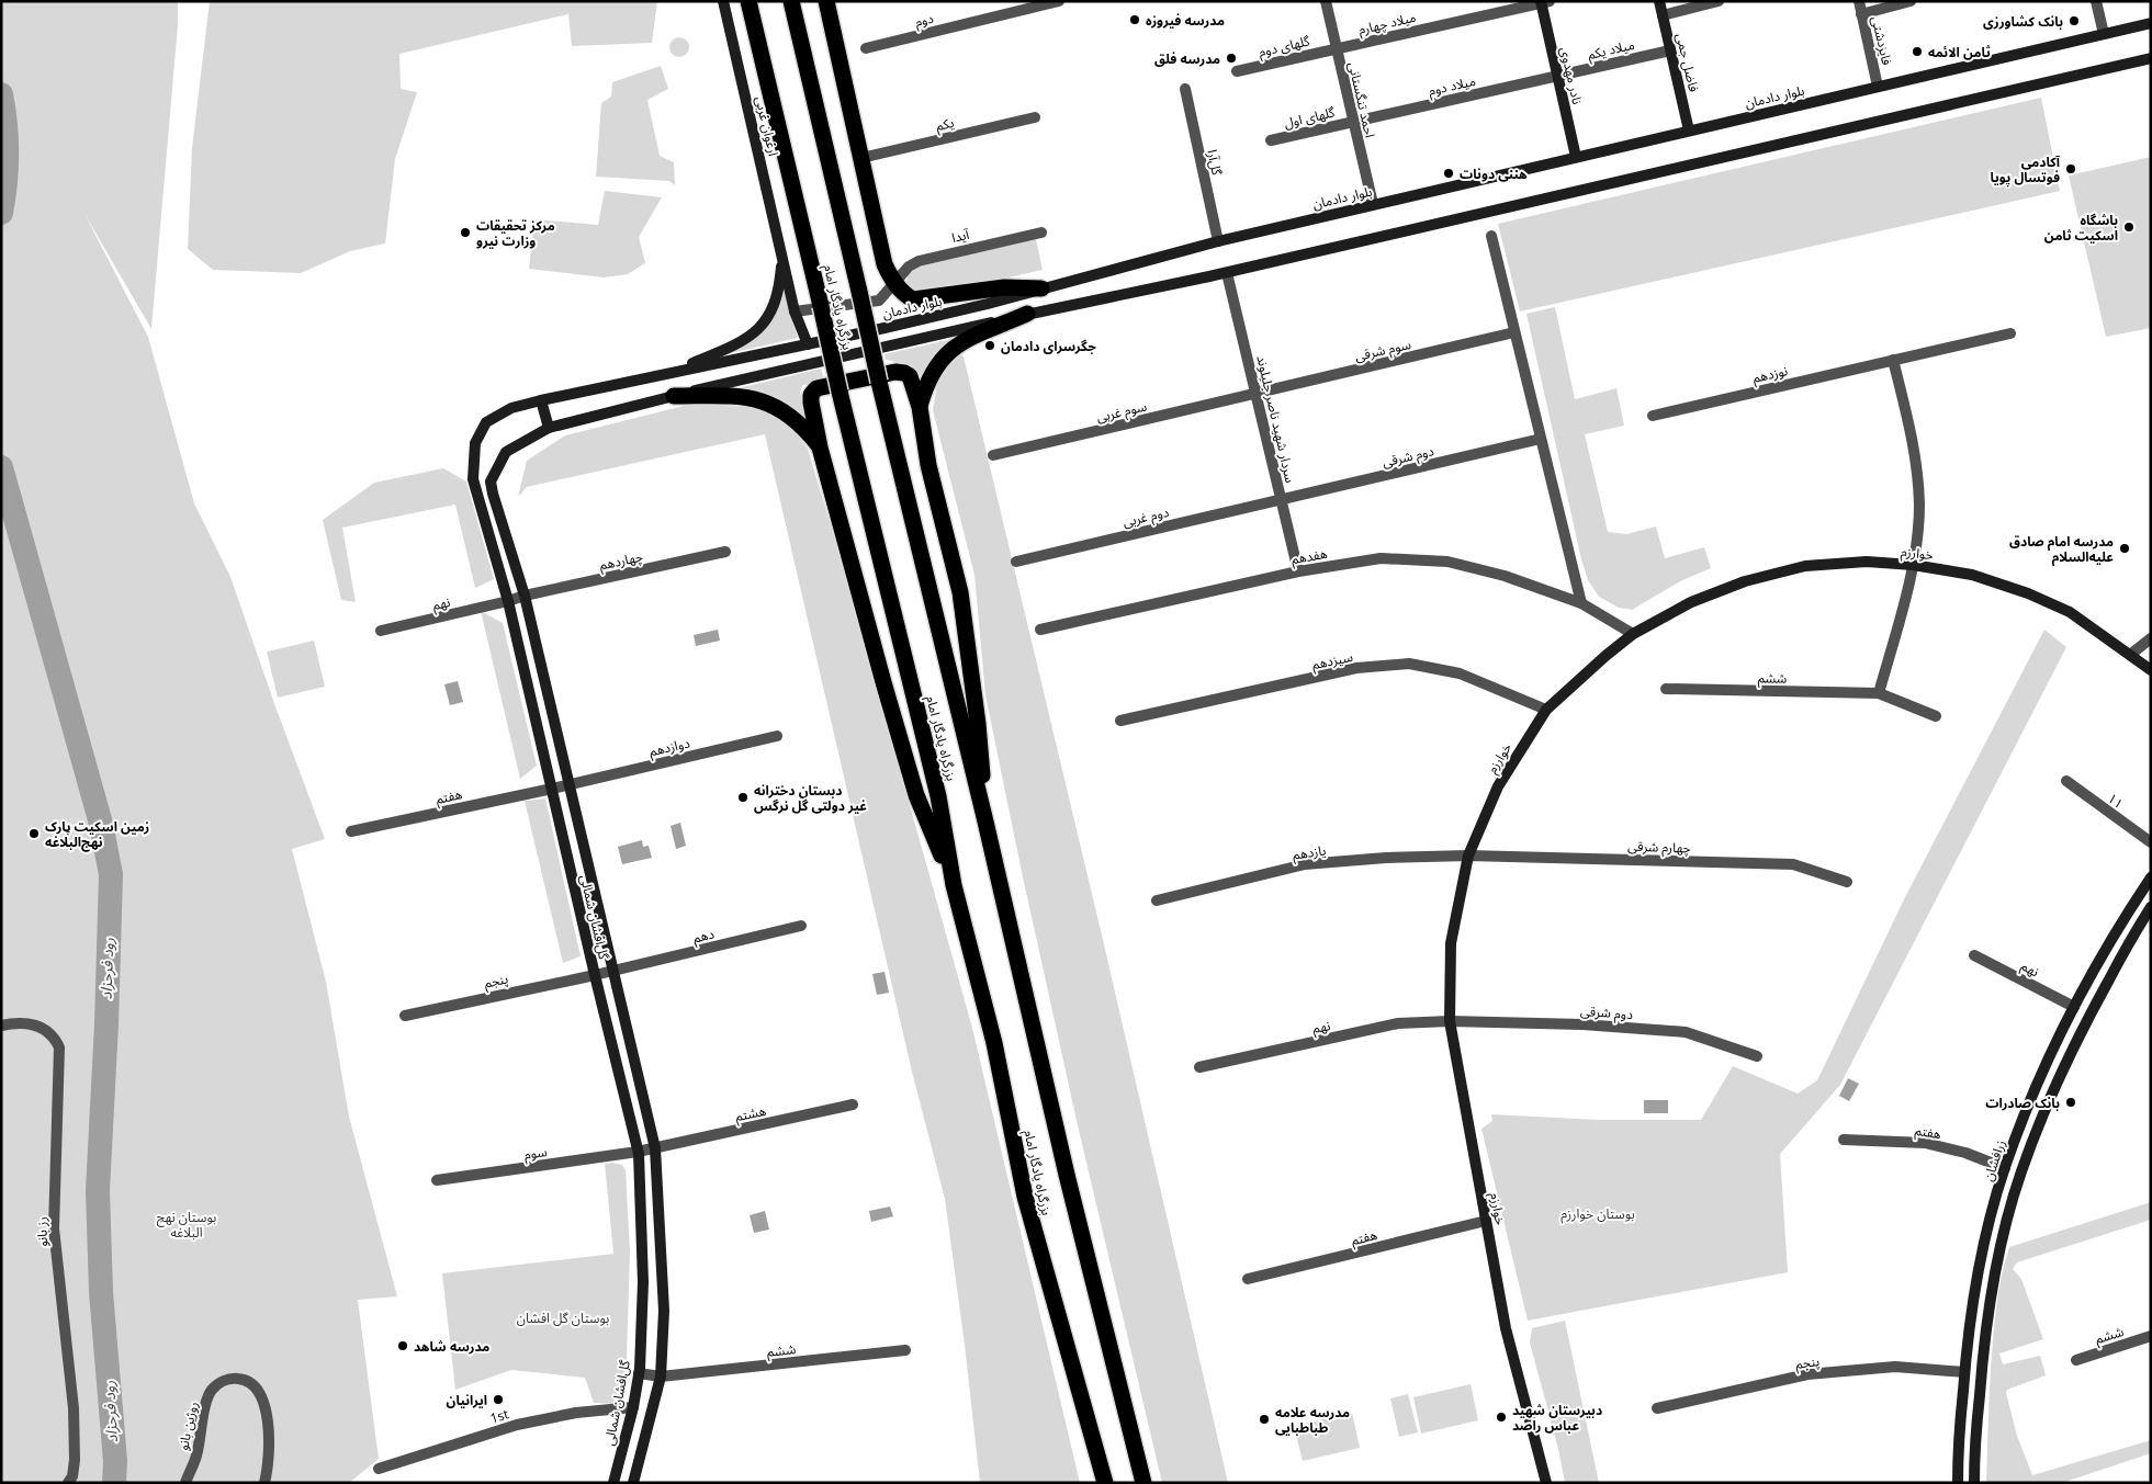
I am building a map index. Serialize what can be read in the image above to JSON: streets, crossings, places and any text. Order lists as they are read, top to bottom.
{
  "streets": {
    "highway": ["بزرگراه یادگار امام"],
    "main road": [
      "فاضل جمی",
      "نادر مهدوی",
      "بلوار دادمان",
      "ارغوان غربی",
      "خوارزم",
      "گل‌افشان شمالی",
      "زرافشان"
    ],
    "street": [
      "دوم",
      "میلاد چهارم",
      "فایزدشتی",
      "گلهای دوم",
      "میلاد یکم",
      "میلاد دوم",
      "احمد تنگستانی",
      "گلهای اول",
      "یکم",
      "گل‌آرا",
      "آیدا",
      "سوم شرقی",
      "نوزدهم",
      "سوم غربی",
      "سردار شهید ناصر جلیلوند",
      "دوم شرقی",
      "دوم غربی",
      "هفدهم",
      "چهاردهم",
      "نهم",
      "سیزدهم",
      "ششم",
      "دوازدهم",
      "هفتم",
      "۱۱",
      "چهارم شرقی",
      "یازدهم",
      "دهم",
      "پنجم",
      "هشتم",
      "سوم",
      "رز بانو",
      "1st",
      "روژین بانو"
    ]
  },
  "crossings": [
    ["میلاد چهارم", "گلهای دوم"],
    ["میلاد چهارم", "نادر مهدوی"],
    ["میلاد چهارم", "احمد تنگستانی"],
    ["فایزدشتی", "بلوار دادمان"],
    ["گلهای دوم", "احمد تنگستانی"],
    ["میلاد یکم", "فاضل جمی"],
    ["میلاد یکم", "نادر مهدوی"],
    ["میلاد یکم", "میلاد دوم"],
    ["فاضل جمی", "بلوار دادمان"],
    ["نادر مهدوی", "میلاد دوم"],
    ["نادر مهدوی", "بلوار دادمان"],
    ["میلاد دوم", "احمد تنگستانی"],
    ["میلاد دوم", "گلهای اول"],
    ["بلوار دادمان", "احمد تنگستانی"],
    ["بلوار دادمان", "ارغوان غربی"],
    ["بلوار دادمان", "گل‌آرا"],
    ["بلوار دادمان", "گل‌افشان شمالی"],
    ["احمد تنگستانی", "گلهای اول"],
    ["ارغوان غربی", "آیدا"],
    ["سوم شرقی", "سوم غربی"],
    ["سوم شرقی", "سردار شهید ناصر جلیلوند"],
    ["سوم غربی", "سردار شهید ناصر جلیلوند"],
    ["سردار شهید ناصر جلیلوند", "دوم شرقی"],
    ["سردار شهید ناصر جلیلوند", "دوم غربی"],
    ["سردار شهید ناصر جلیلوند", "هفدهم"],
    ["دوم شرقی", "دوم غربی"],
    ["دوم شرقی", "خوارزم"],
    ["دوم شرقی", "نهم"],
    ["خوارزم", "هفدهم"],
    ["خوارزم", "نهم"],
    ["خوارزم", "سیزدهم"],
    ["خوارزم", "هفتم"],
    ["خوارزم", "چهارم شرقی"],
    ["خوارزم", "یازدهم"],
    ["چهاردهم", "نهم"],
    ["چهاردهم", "گل‌افشان شمالی"],
    ["نهم", "گل‌افشان شمالی"],
    ["نهم", "زرافشان"],
    ["ششم", "گل‌افشان شمالی"],
    ["دوازدهم", "هفتم"],
    ["دوازدهم", "گل‌افشان شمالی"],
    ["هفتم", "گل‌افشان شمالی"],
    ["هفتم", "زرافشان"],
    ["چهارم شرقی", "یازدهم"],
    ["گل‌افشان شمالی", "دهم"],
    ["گل‌افشان شمالی", "پنجم"],
    ["گل‌افشان شمالی", "هشتم"],
    ["گل‌افشان شمالی", "سوم"],
    ["گل‌افشان شمالی", "1st"],
    ["دهم", "پنجم"],
    ["پنجم", "زرافشان"],
    ["هشتم", "سوم"]
  ],
  "water": ["رود فرحزاد"],
  "parks": ["بوستان خوارزم", "بوستان نهج البلاغه", "بوستان گل افشان"],
  "places": [
    "مدرسه فیروزه",
    "بانک کشاورزی",
    "ثامن الائمه",
    "مدرسه فلق",
    "آکادمی فوتسال پویا",
    "هننی دونات",
    "باشگاه اسکیت ثامن",
    "مرکز تحقیقات وزارت نیرو",
    "جگرسرای دادمان",
    "مدرسه امام صادق علیه‌السلام",
    "دبستان دخترانه غیر دولتی گل نرگس",
    "زمین اسکیت پارک نهج‌البلاغه",
    "بانک صادرات",
    "مدرسه شاهد",
    "ایرانیان",
    "دبیرستان شهید عباس راصد",
    "مدرسه علامه طباطبایی"
  ]
}
